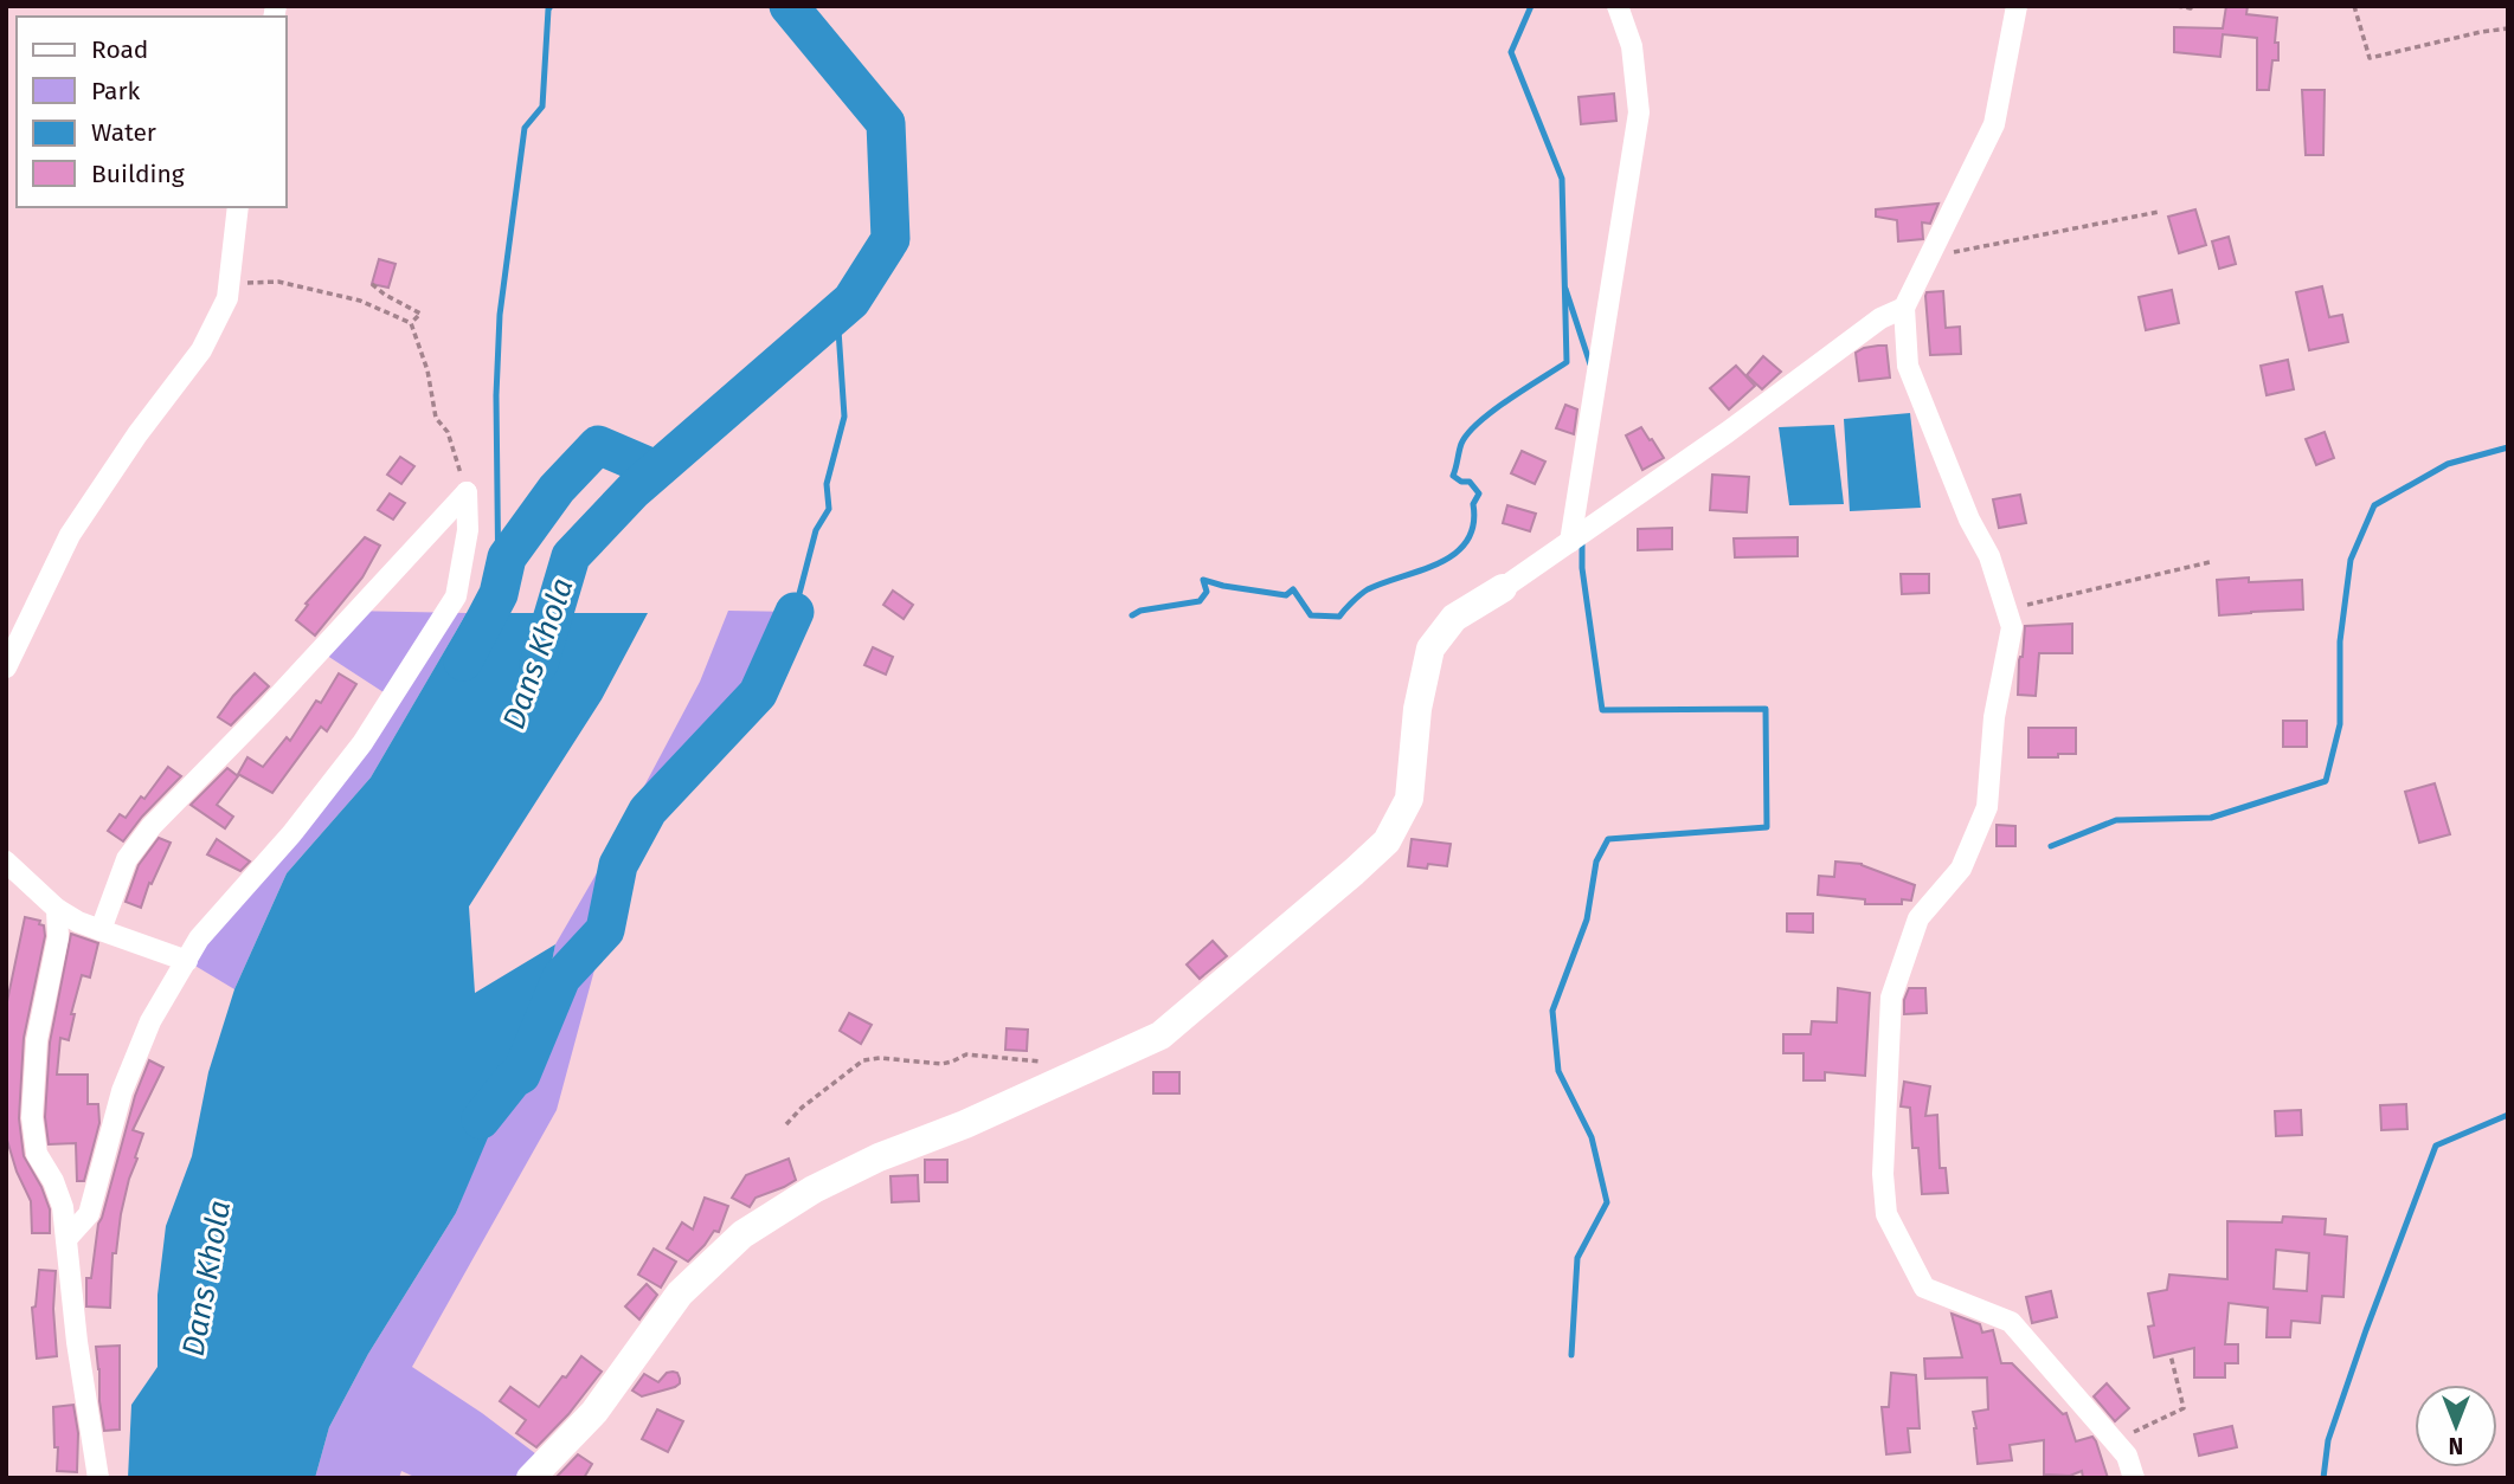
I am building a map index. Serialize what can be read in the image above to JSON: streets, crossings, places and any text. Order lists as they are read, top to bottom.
{
  "water": ["Dans Khola"],
  "legend": [
    "Road",
    "Park",
    "Water",
    "Building"
  ],
  "north": "bottom"
}
